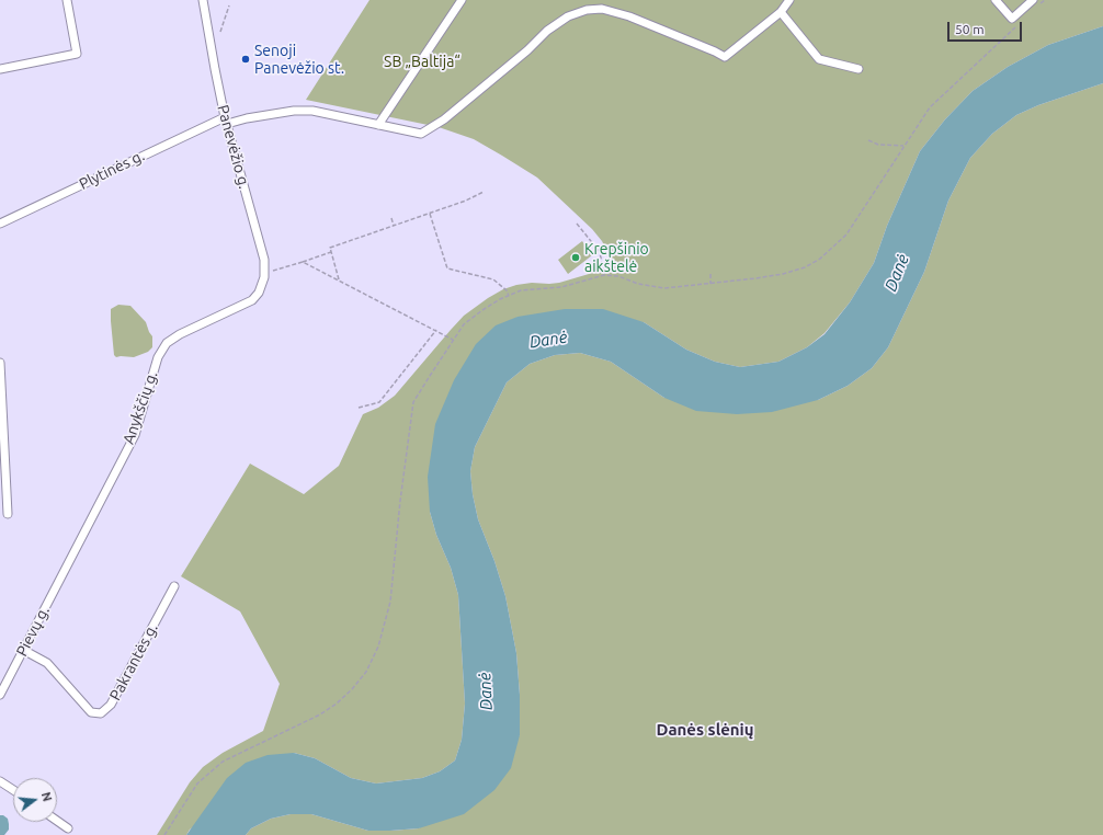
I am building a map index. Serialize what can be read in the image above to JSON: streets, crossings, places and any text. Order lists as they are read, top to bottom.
{
  "streets": {
    "street": [
      "Panevėžio g.",
      "Plytinės g.",
      "Anykščių g.",
      "Pievų g.",
      "Pakrantės g."
    ]
  },
  "crossings": [
    ["Panevėžio g.", "Plytinės g."],
    ["Panevėžio g.", "Anykščių g."],
    ["Anykščių g.", "Pievų g."],
    ["Pievų g.", "Pakrantės g."]
  ],
  "districts": ["Danės slėnių"],
  "water": ["Danė"],
  "parks": ["SB „Baltija“"],
  "places": ["Senoji Panevėžio st.", "Krepšinio aikštelė"],
  "scale_bar": "50 m",
  "north": "right"
}
